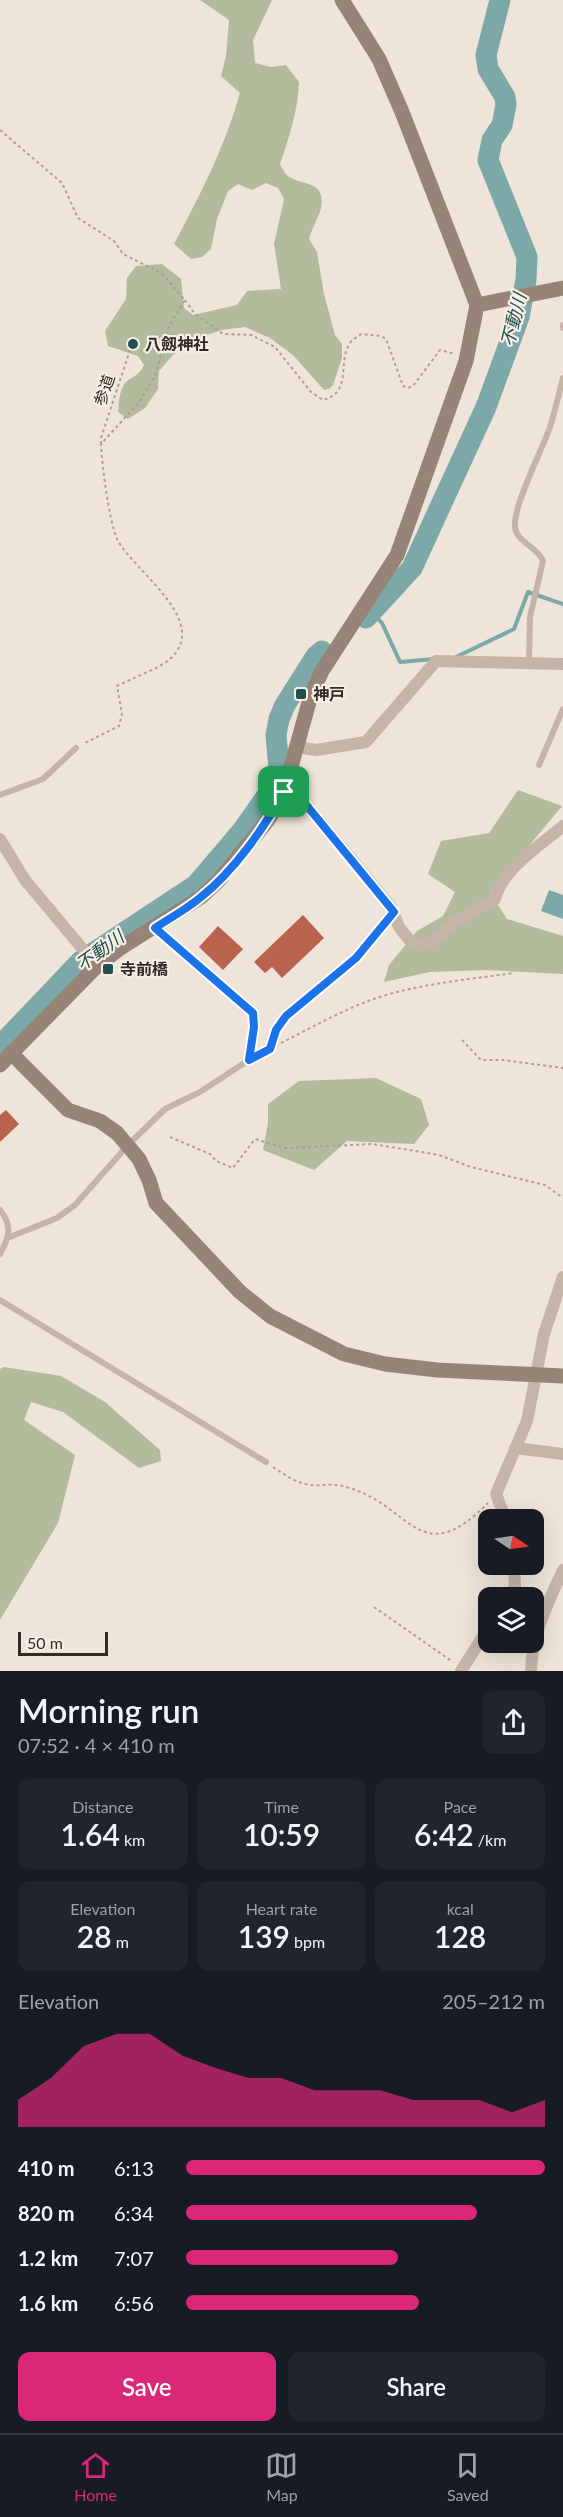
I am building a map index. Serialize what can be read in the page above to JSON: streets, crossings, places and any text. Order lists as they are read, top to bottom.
{
  "streets": {
    "path": ["参道"]
  },
  "water": ["不動川"],
  "places": {
    "other": ["八劔神社"],
    "transit": ["神戸", "寺前橋"]
  },
  "scale_bar": "50 m",
  "north": "right",
  "page": {
    "scale": "50 m",
    "heading": ["Morning run", "07:52 · 4 × 410 m"],
    "stats": [
      ["Distance", "1.64 km"],
      ["Time", "10:59"],
      ["Pace", "6:42 /km"],
      ["Elevation", "28 m"],
      ["Heart rate", "139 bpm"],
      ["kcal", "128"]
    ],
    "chart": ["Elevation", "205–212 m"],
    "list": [
      {
        "name": "410 m",
        "note": "6:13"
      },
      {
        "name": "820 m",
        "note": "6:34"
      },
      {
        "name": "1.2 km",
        "note": "7:07"
      },
      {
        "name": "1.6 km",
        "note": "6:56"
      }
    ],
    "buttons": ["Save", "Share"],
    "tabs": ["Home", "Map", "Saved"]
  }
}
